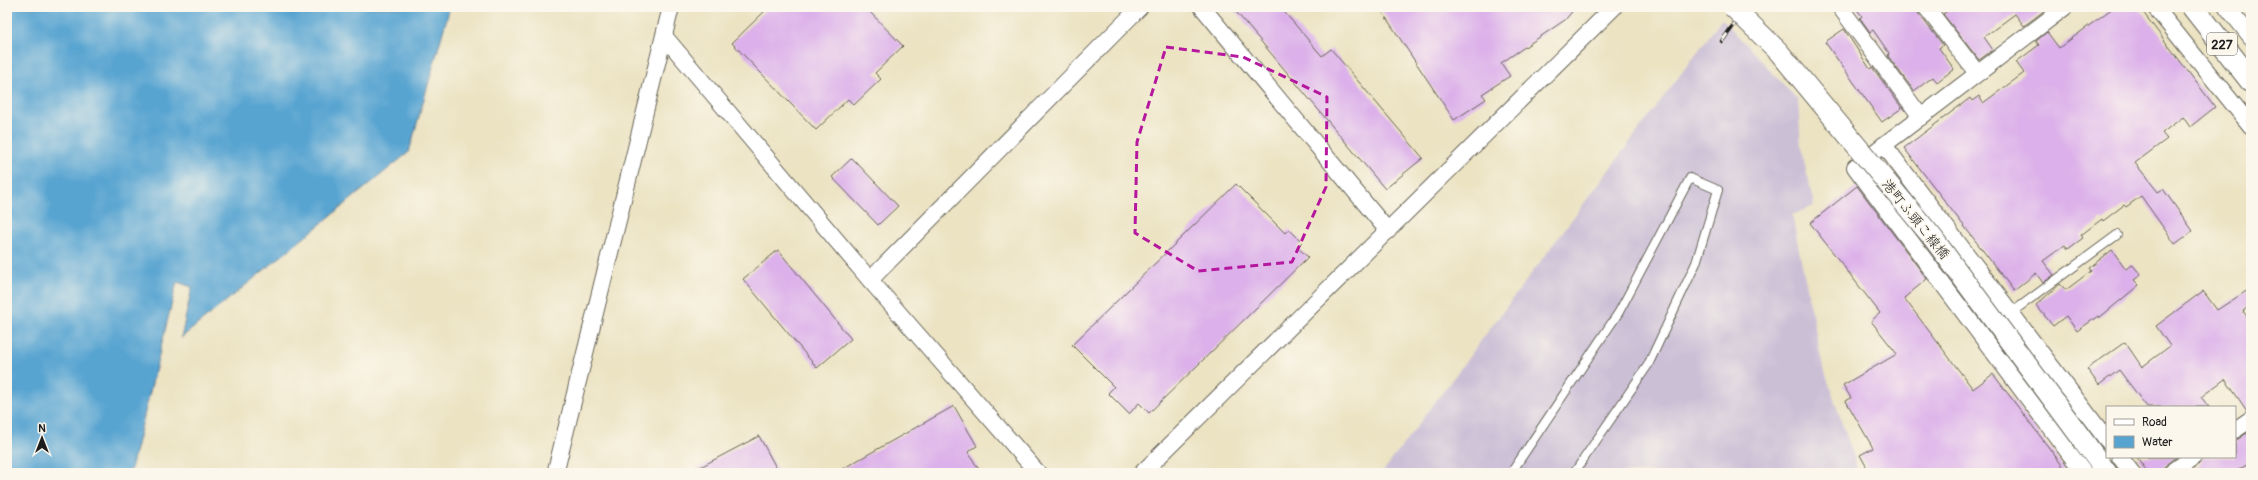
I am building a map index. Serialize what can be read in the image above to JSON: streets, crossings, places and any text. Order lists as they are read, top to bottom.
{
  "streets": {
    "highway": ["227"],
    "street": ["港町ふ頭こ線橋"]
  },
  "legend": ["Road", "Water"],
  "north": "top"
}
